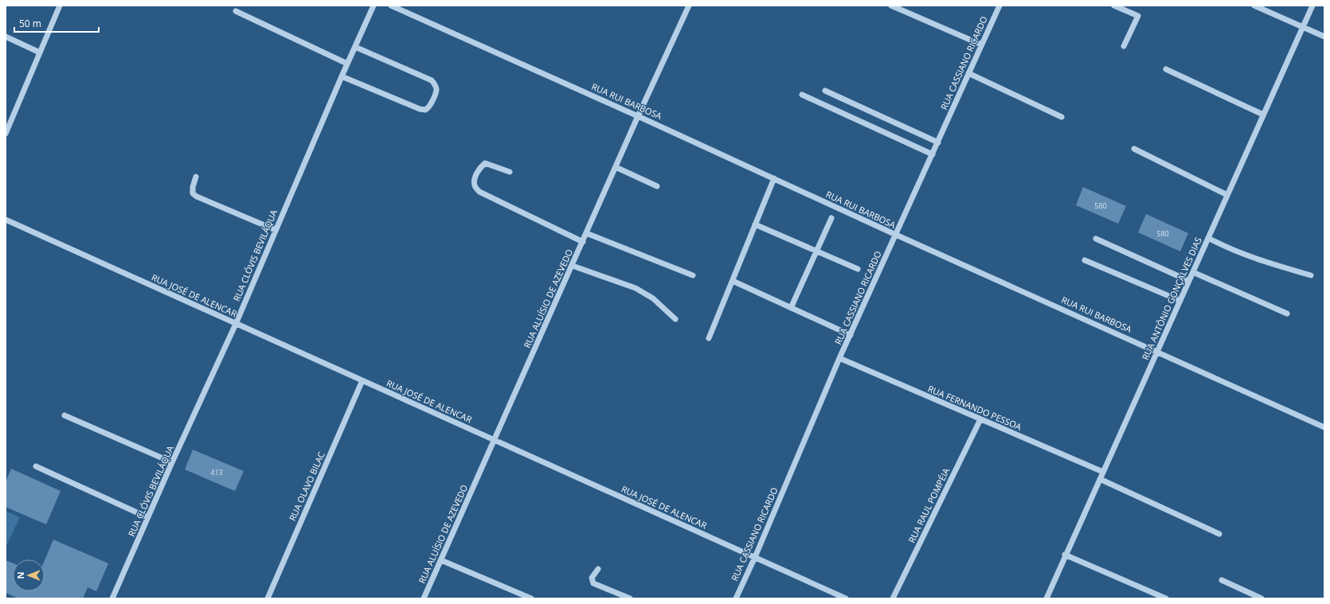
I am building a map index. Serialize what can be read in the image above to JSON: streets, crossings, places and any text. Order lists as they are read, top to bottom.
{
  "streets": {
    "street": [
      "RUA CASSIANO RICARDO",
      "RUA RUI BARBOSA",
      "RUA CLÓVIS BEVILÁQUA",
      "RUA JOSÉ DE ALENCAR",
      "RUA ALUÍSIO DE AZEVEDO",
      "RUA ANTÔNIO GONÇALVES DIAS",
      "RUA FERNANDO PESSOA",
      "RUA OLAVO BILAC",
      "RUA RAUL POMPÉIA"
    ]
  },
  "crossings": [
    ["RUA CASSIANO RICARDO", "RUA RUI BARBOSA"],
    ["RUA CASSIANO RICARDO", "RUA JOSÉ DE ALENCAR"],
    ["RUA CASSIANO RICARDO", "RUA FERNANDO PESSOA"],
    ["RUA RUI BARBOSA", "RUA ALUÍSIO DE AZEVEDO"],
    ["RUA RUI BARBOSA", "RUA ANTÔNIO GONÇALVES DIAS"],
    ["RUA CLÓVIS BEVILÁQUA", "RUA JOSÉ DE ALENCAR"],
    ["RUA JOSÉ DE ALENCAR", "RUA ALUÍSIO DE AZEVEDO"],
    ["RUA JOSÉ DE ALENCAR", "RUA OLAVO BILAC"],
    ["RUA ANTÔNIO GONÇALVES DIAS", "RUA FERNANDO PESSOA"],
    ["RUA FERNANDO PESSOA", "RUA RAUL POMPÉIA"]
  ],
  "house_numbers": ["580", "580", "413"],
  "scale_bar": "50 m",
  "north": "left"
}
